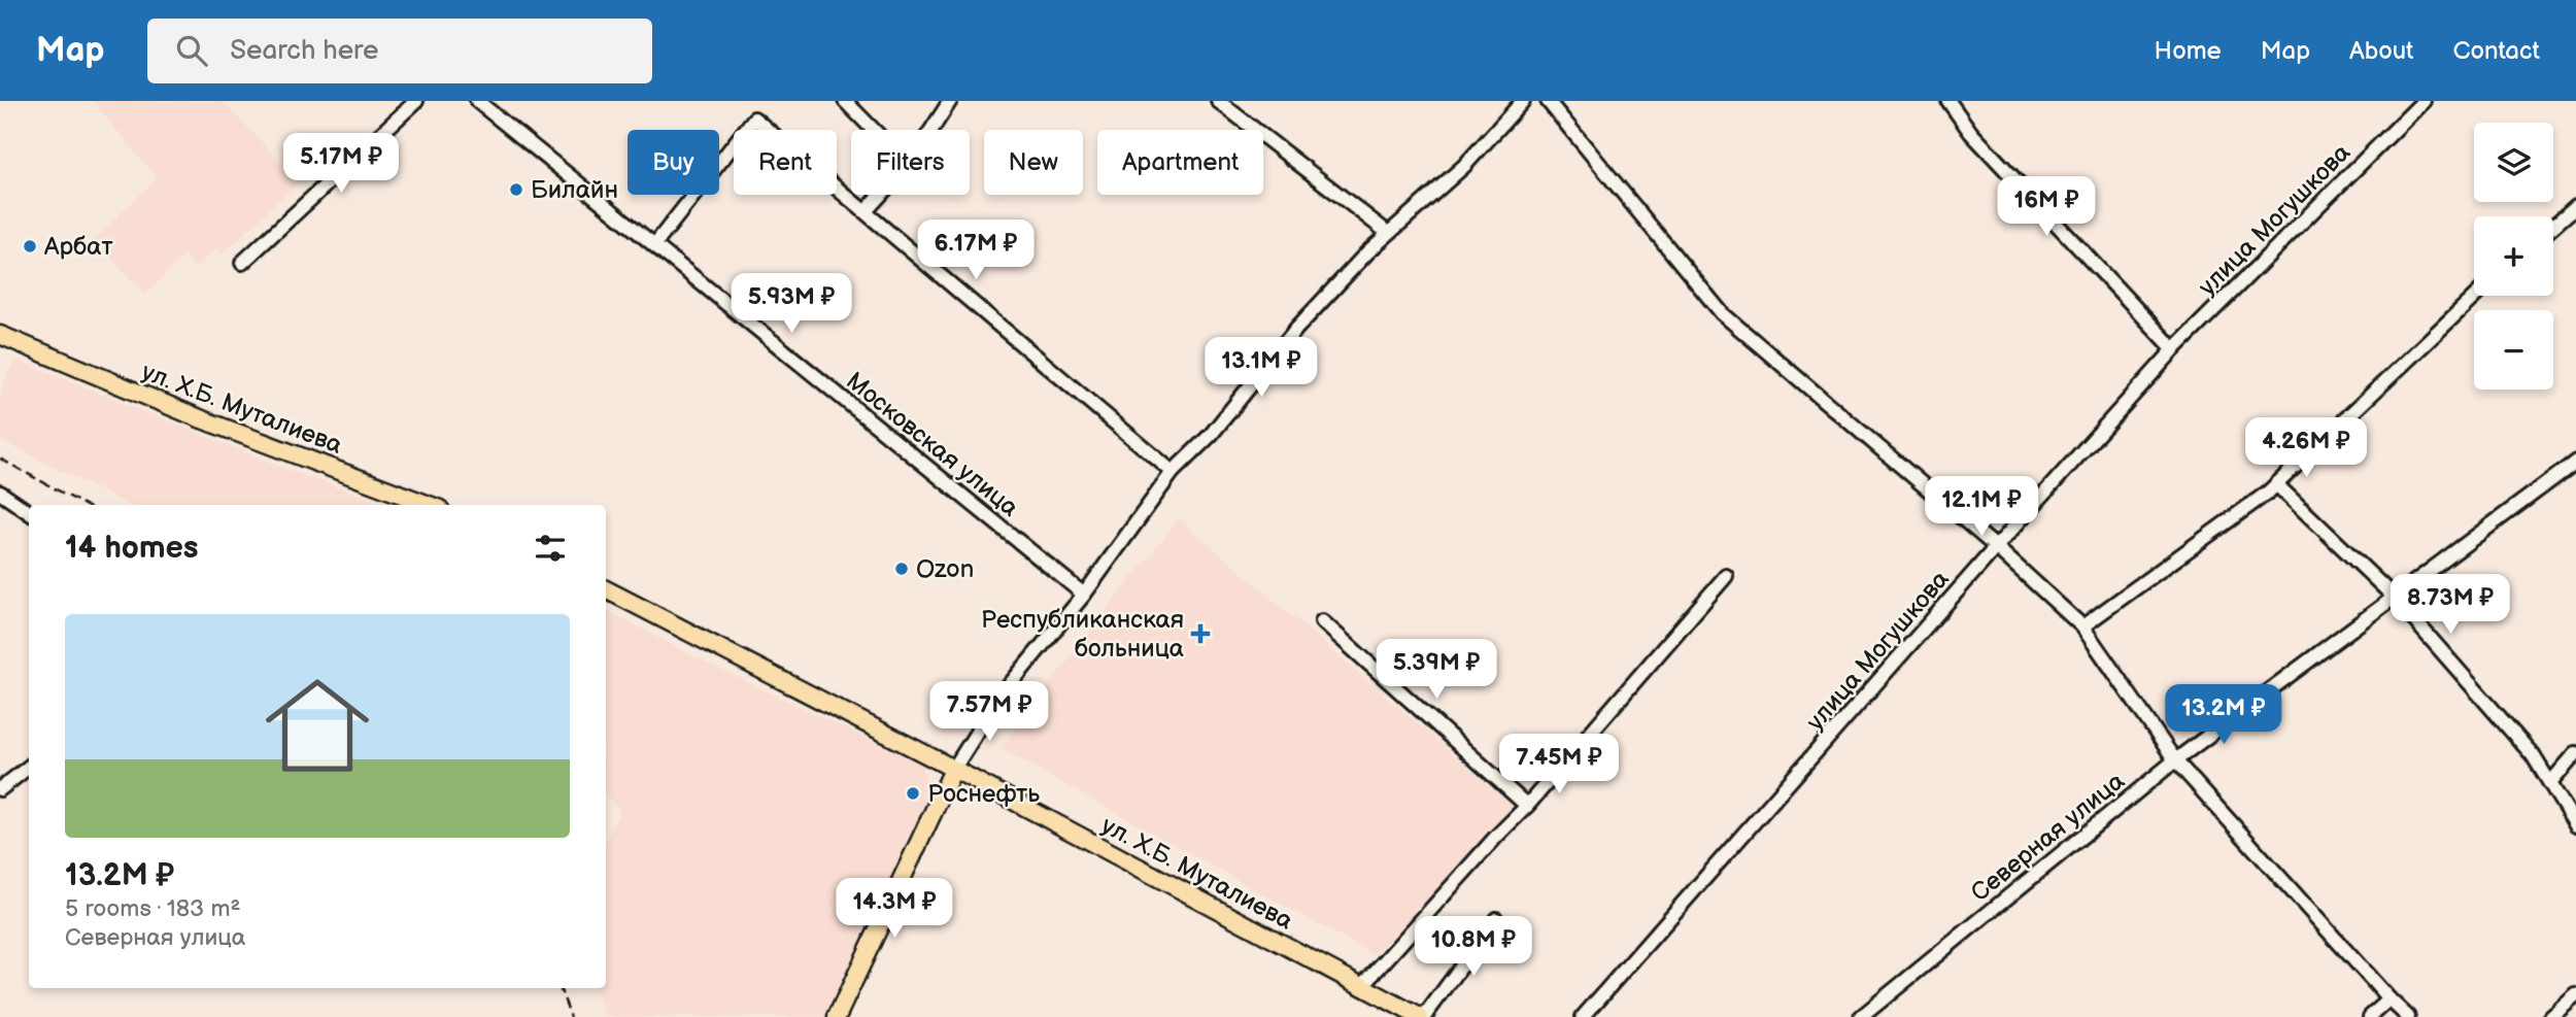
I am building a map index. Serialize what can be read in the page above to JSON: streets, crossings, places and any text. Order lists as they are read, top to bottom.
{
  "streets": {
    "main road": ["ул. Х.Б. Муталиева"],
    "street": ["улица Могушкова", "Московская улица", "Северная улица"]
  },
  "places": {
    "other": [
      "Билайн",
      "Арбат",
      "Ozon",
      "Роснефть"
    ],
    "health": ["Республиканская больница"]
  },
  "page": {
    "header": "Map",
    "search": "Search here",
    "nav": [
      "Home",
      "Map",
      "About",
      "Contact"
    ],
    "map_buttons": ["+", "−"],
    "chip": [
      "Buy",
      "Rent",
      "Filters",
      "New",
      "Apartment"
    ],
    "price": [
      "5.17M ₽",
      "16M ₽",
      "6.17M ₽",
      "5.93M ₽",
      "13.1M ₽",
      "4.26M ₽",
      "12.1M ₽",
      "8.73M ₽",
      "5.39M ₽",
      "7.57M ₽",
      "13.2M ₽",
      "7.45M ₽",
      "14.3M ₽",
      "10.8M ₽"
    ],
    "heading": "14 homes",
    "list": [
      {
        "name": "13.2M ₽",
        "note": "5 rooms · 183 m² · Северная улица"
      }
    ]
  }
}
